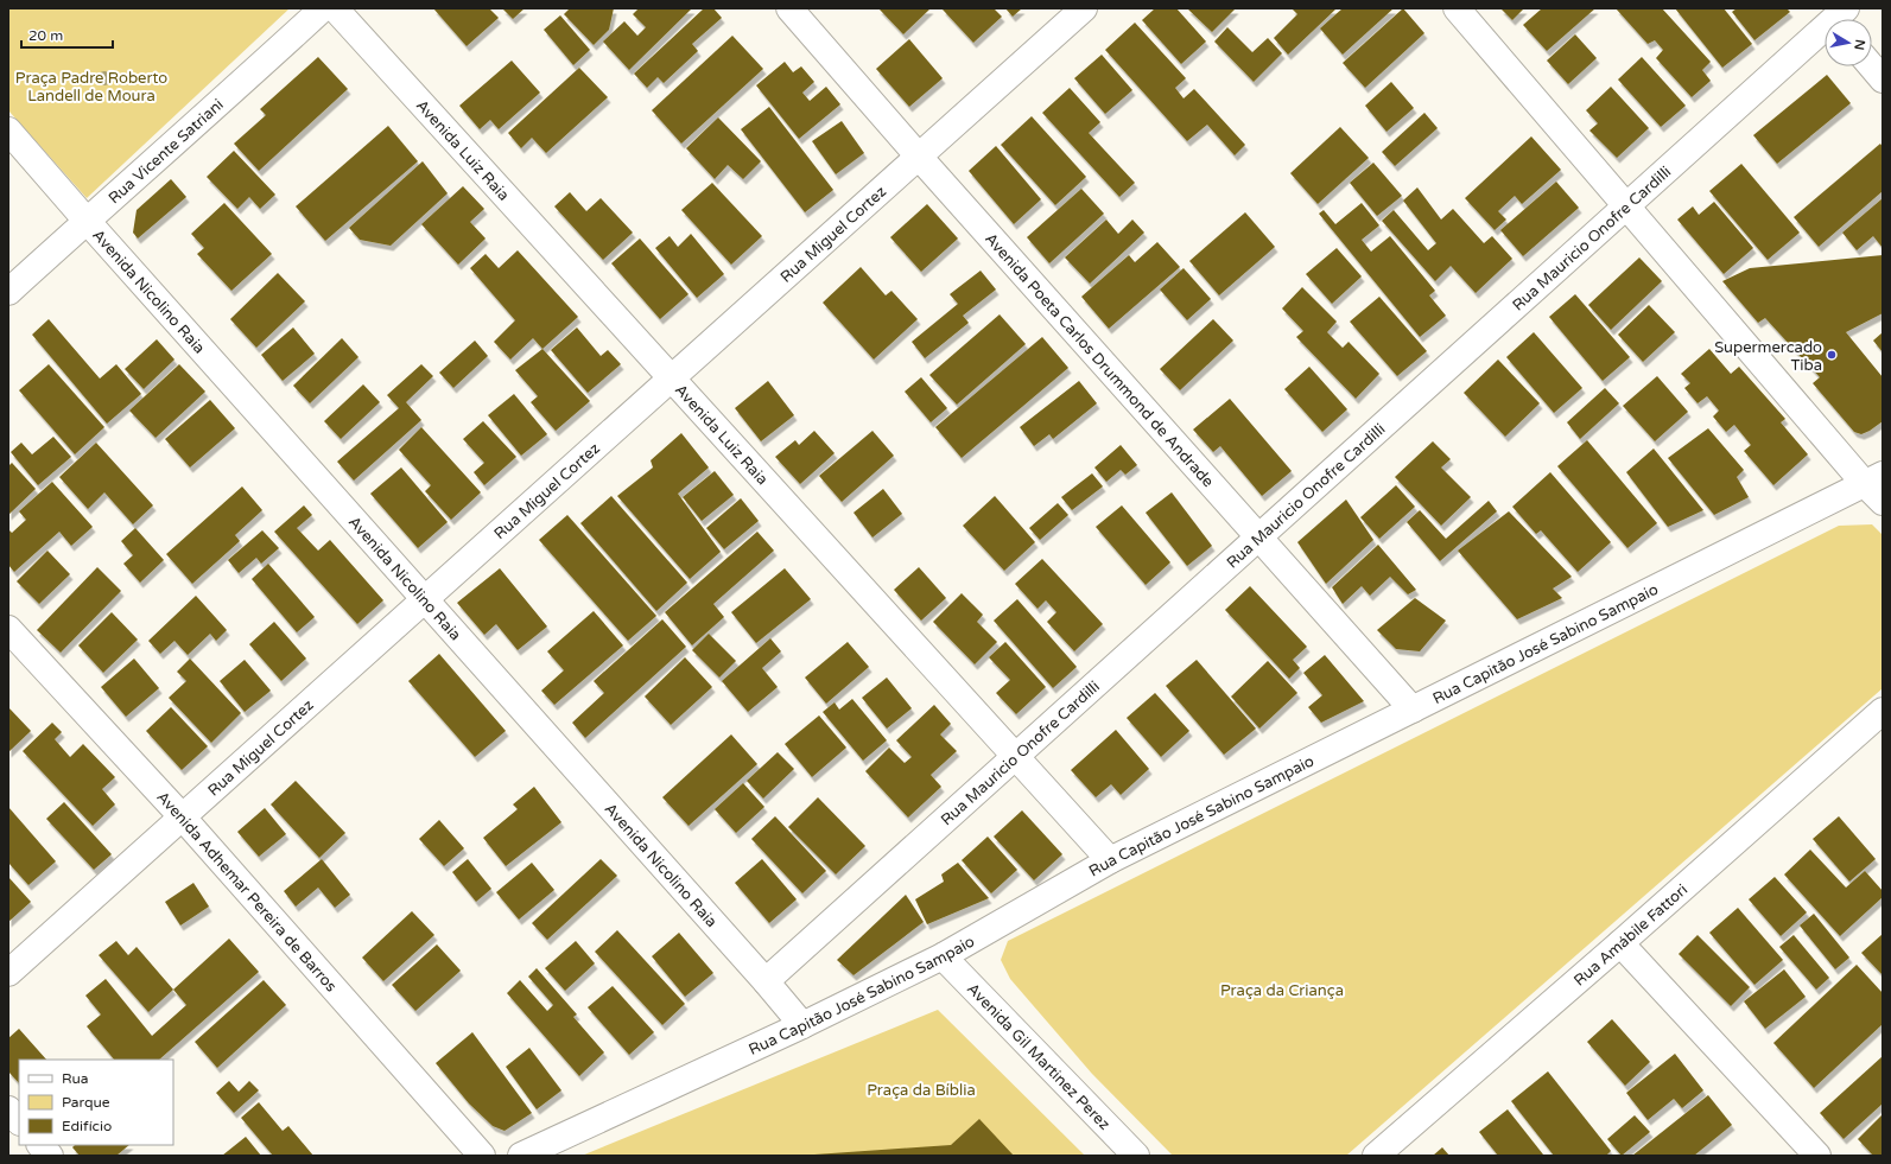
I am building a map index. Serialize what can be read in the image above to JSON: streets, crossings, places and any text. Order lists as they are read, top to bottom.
{
  "streets": {
    "street": [
      "Avenida Luiz Raia",
      "Rua Vicente Satriani",
      "Rua Miguel Cortez",
      "Rua Mauricio Onofre Cardilli",
      "Avenida Nicolino Raia",
      "Avenida Poeta Carlos Drummond de Andrade",
      "Rua Capitão José Sabino Sampaio",
      "Avenida Adhemar Pereira de Barros",
      "Rua Amábile Fattori",
      "Avenida Gil Martinez Perez"
    ]
  },
  "crossings": [
    ["Avenida Luiz Raia", "Rua Miguel Cortez"],
    ["Avenida Luiz Raia", "Rua Mauricio Onofre Cardilli"],
    ["Avenida Luiz Raia", "Rua Capitão José Sabino Sampaio"],
    ["Rua Vicente Satriani", "Avenida Nicolino Raia"],
    ["Rua Miguel Cortez", "Avenida Nicolino Raia"],
    ["Rua Miguel Cortez", "Avenida Poeta Carlos Drummond de Andrade"],
    ["Rua Miguel Cortez", "Avenida Adhemar Pereira de Barros"],
    ["Rua Mauricio Onofre Cardilli", "Avenida Nicolino Raia"],
    ["Rua Mauricio Onofre Cardilli", "Avenida Poeta Carlos Drummond de Andrade"],
    ["Avenida Nicolino Raia", "Rua Capitão José Sabino Sampaio"],
    ["Avenida Poeta Carlos Drummond de Andrade", "Rua Capitão José Sabino Sampaio"],
    ["Rua Capitão José Sabino Sampaio", "Avenida Gil Martinez Perez"]
  ],
  "parks": ["Praça Padre Roberto Landell de Moura", "Praça da Criança", "Praça da Bíblia"],
  "places": ["Supermercado Tiba"],
  "legend": ["Rua", "Parque", "Edifício"],
  "scale_bar": "20 m",
  "north": "right"
}
